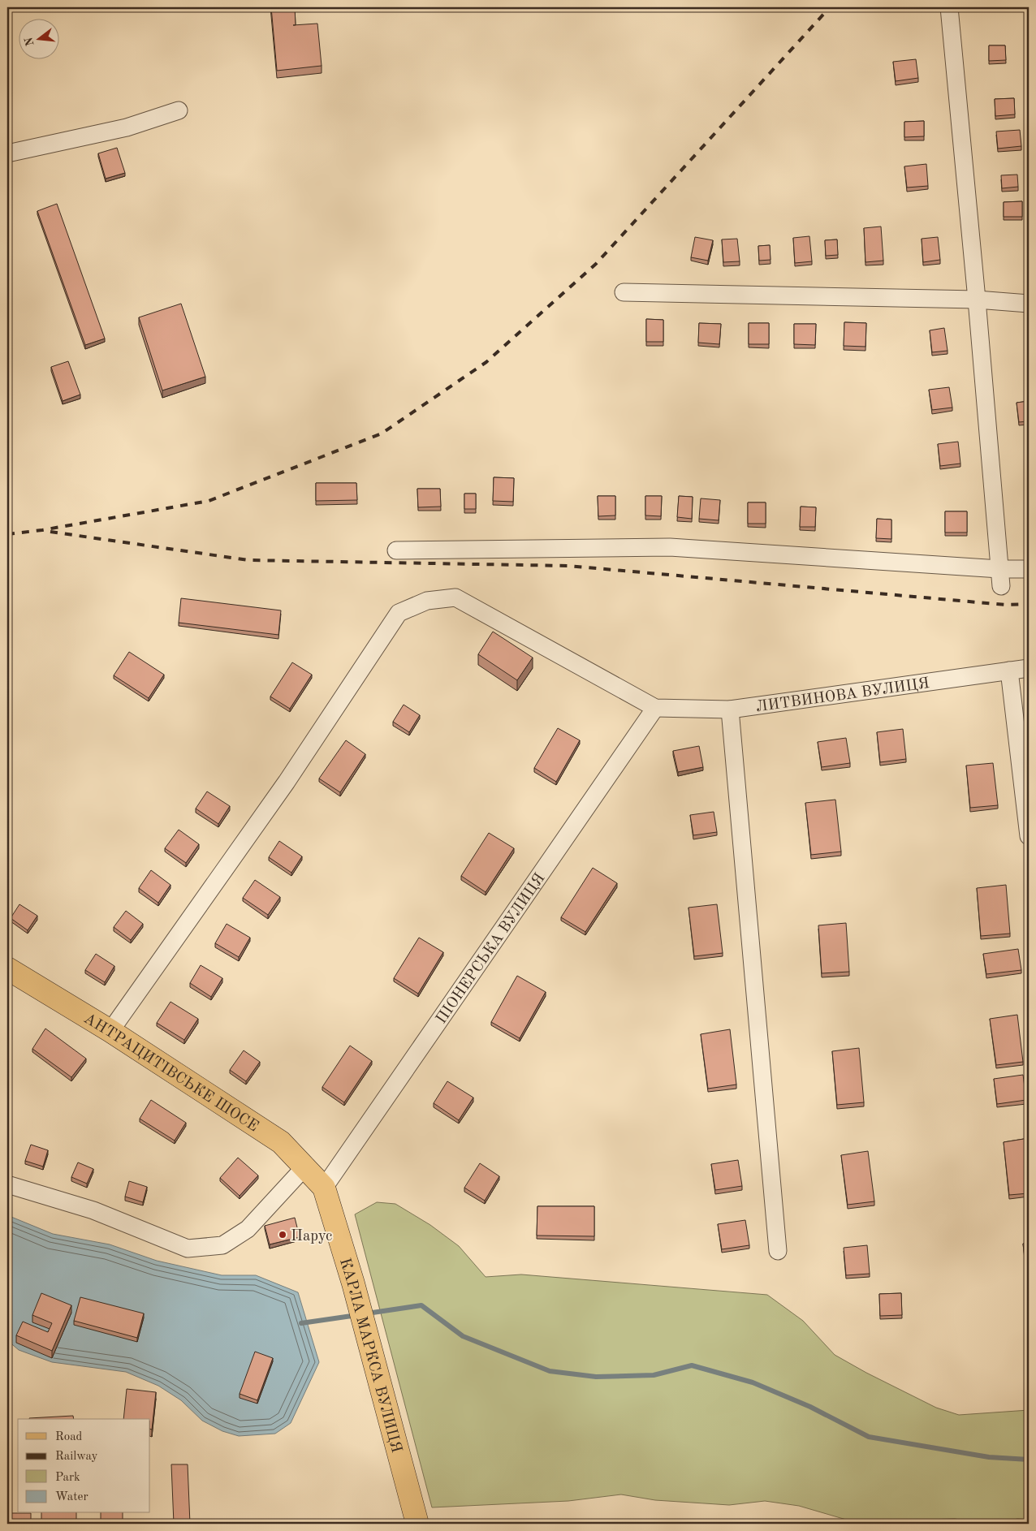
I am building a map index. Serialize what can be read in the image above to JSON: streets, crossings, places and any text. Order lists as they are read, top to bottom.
{
  "streets": {
    "main road": ["АНТРАЦИТІВСЬКЕ ШОСЕ", "КАРЛА МАРКСА ВУЛИЦЯ"],
    "street": ["ЛИТВИНОВА ВУЛИЦЯ", "ПІОНЕРСЬКА ВУЛИЦЯ"]
  },
  "crossings": [
    ["ЛИТВИНОВА ВУЛИЦЯ", "ПІОНЕРСЬКА ВУЛИЦЯ"],
    ["ПІОНЕРСЬКА ВУЛИЦЯ", "АНТРАЦИТІВСЬКЕ ШОСЕ"],
    ["ПІОНЕРСЬКА ВУЛИЦЯ", "КАРЛА МАРКСА ВУЛИЦЯ"],
    ["АНТРАЦИТІВСЬКЕ ШОСЕ", "КАРЛА МАРКСА ВУЛИЦЯ"]
  ],
  "places": ["Парус"],
  "legend": [
    "Road",
    "Railway",
    "Park",
    "Water"
  ],
  "north": "left"
}
